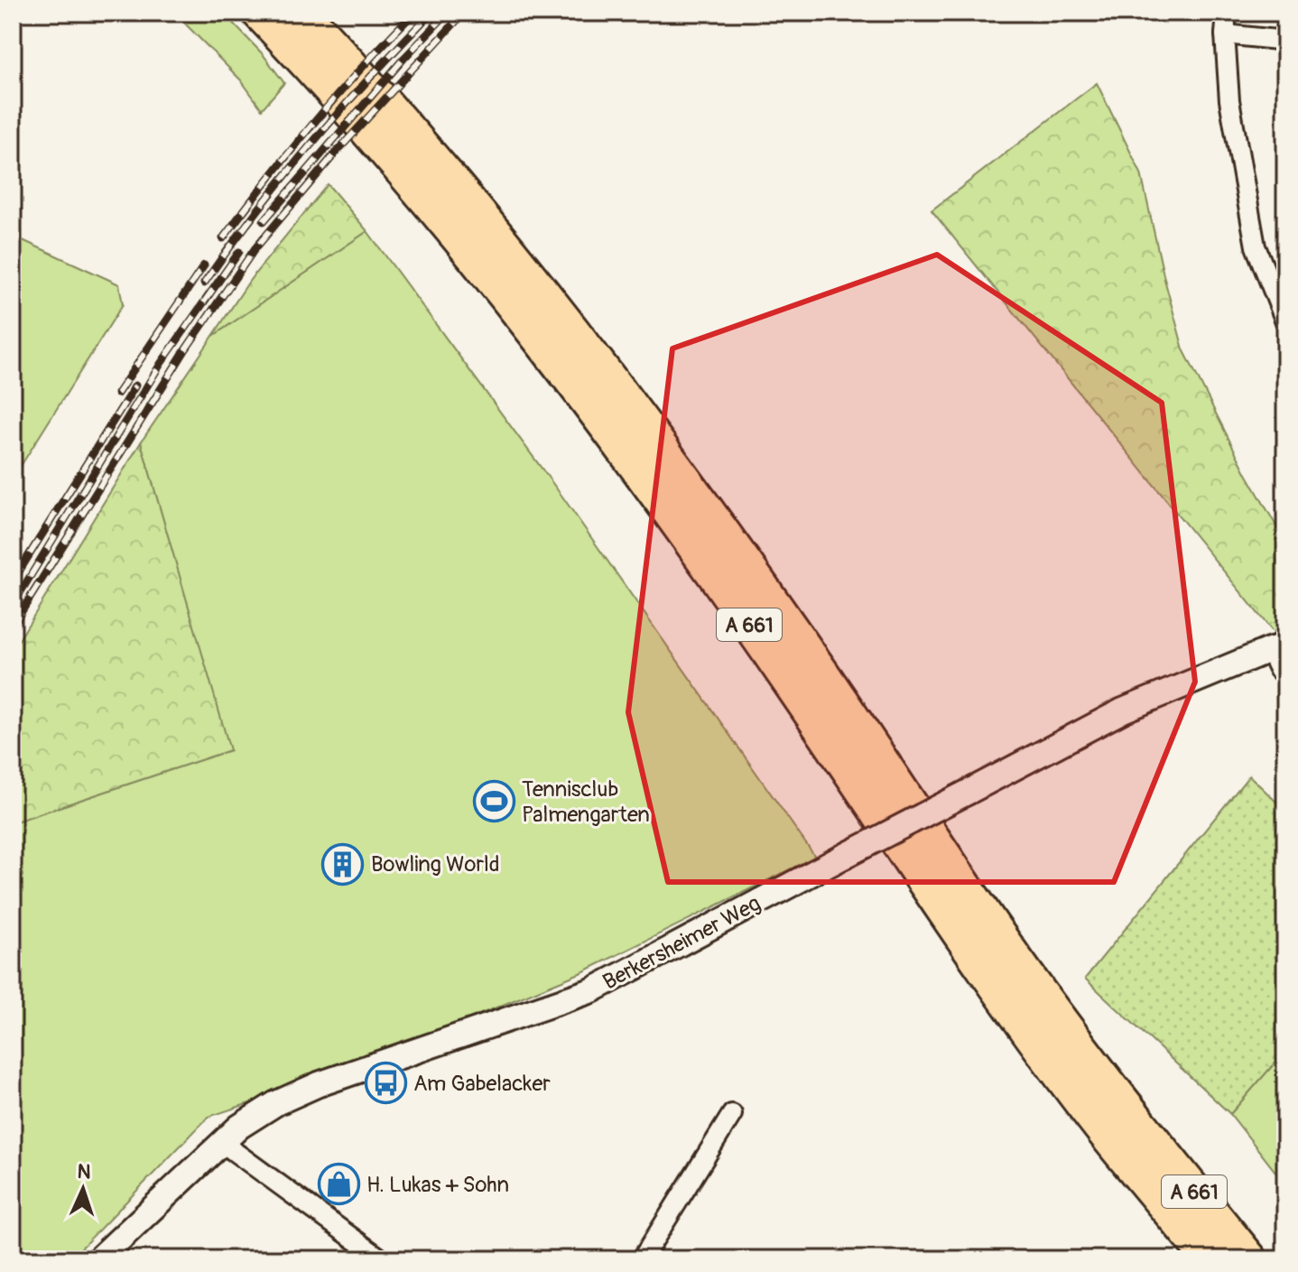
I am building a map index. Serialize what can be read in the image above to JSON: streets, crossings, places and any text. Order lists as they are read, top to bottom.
{
  "streets": {
    "highway": ["A 661"],
    "street": ["Berkersheimer Weg"]
  },
  "places": {
    "sports": ["Tennisclub Palmengarten"],
    "building": ["Bowling World"],
    "bus stop": ["Am Gabelacker"],
    "shop": ["H. Lukas + Sohn"]
  },
  "north": "top"
}
